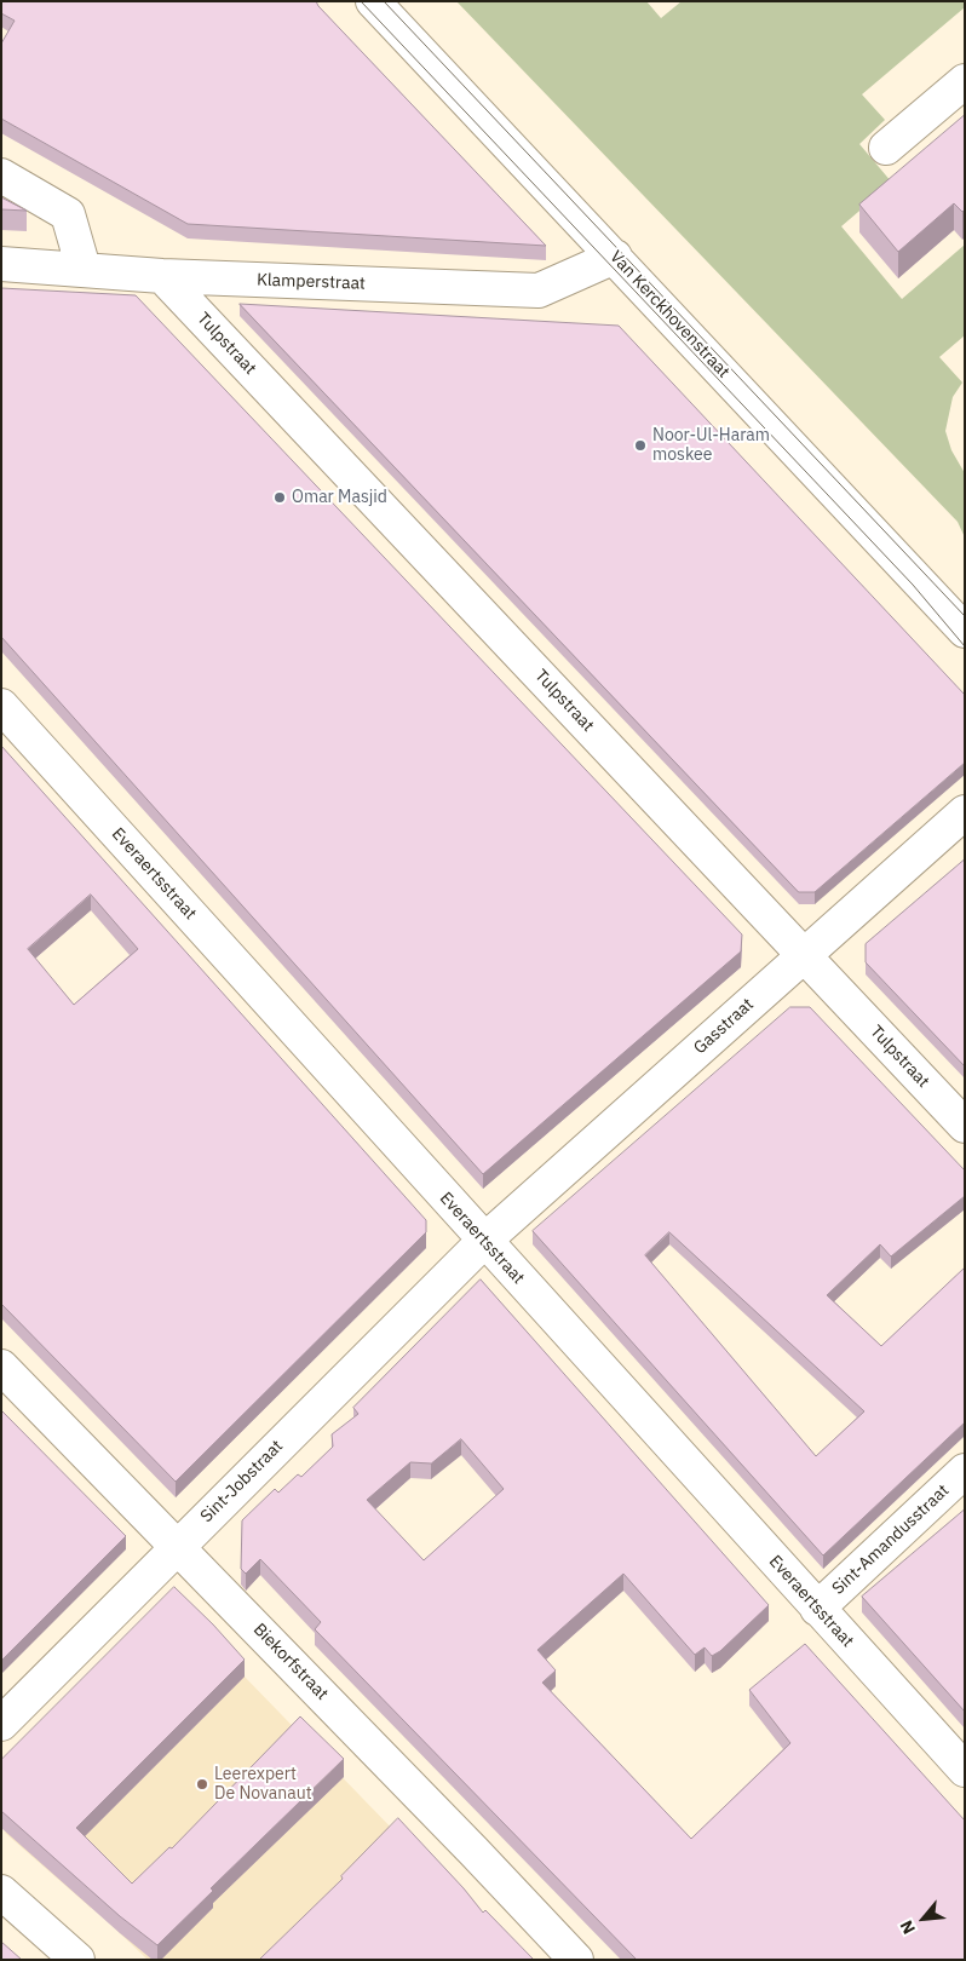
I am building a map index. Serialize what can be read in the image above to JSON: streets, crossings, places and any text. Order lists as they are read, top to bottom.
{
  "streets": {
    "street": [
      "Klamperstraat",
      "Van Kerckhovenstraat",
      "Tulpstraat",
      "Everaertsstraat",
      "Gasstraat",
      "Sint-Jobstraat",
      "Sint-Amandusstraat",
      "Biekorfstraat"
    ]
  },
  "crossings": [
    ["Klamperstraat", "Van Kerckhovenstraat"],
    ["Klamperstraat", "Tulpstraat"],
    ["Tulpstraat", "Gasstraat"],
    ["Everaertsstraat", "Gasstraat"],
    ["Everaertsstraat", "Sint-Jobstraat"],
    ["Everaertsstraat", "Sint-Amandusstraat"],
    ["Gasstraat", "Sint-Jobstraat"],
    ["Sint-Jobstraat", "Biekorfstraat"]
  ],
  "places": ["Noor-Ul-Haram moskee", "Omar Masjid", "Leerexpert De Novanaut"],
  "north": "bottom left"
}
